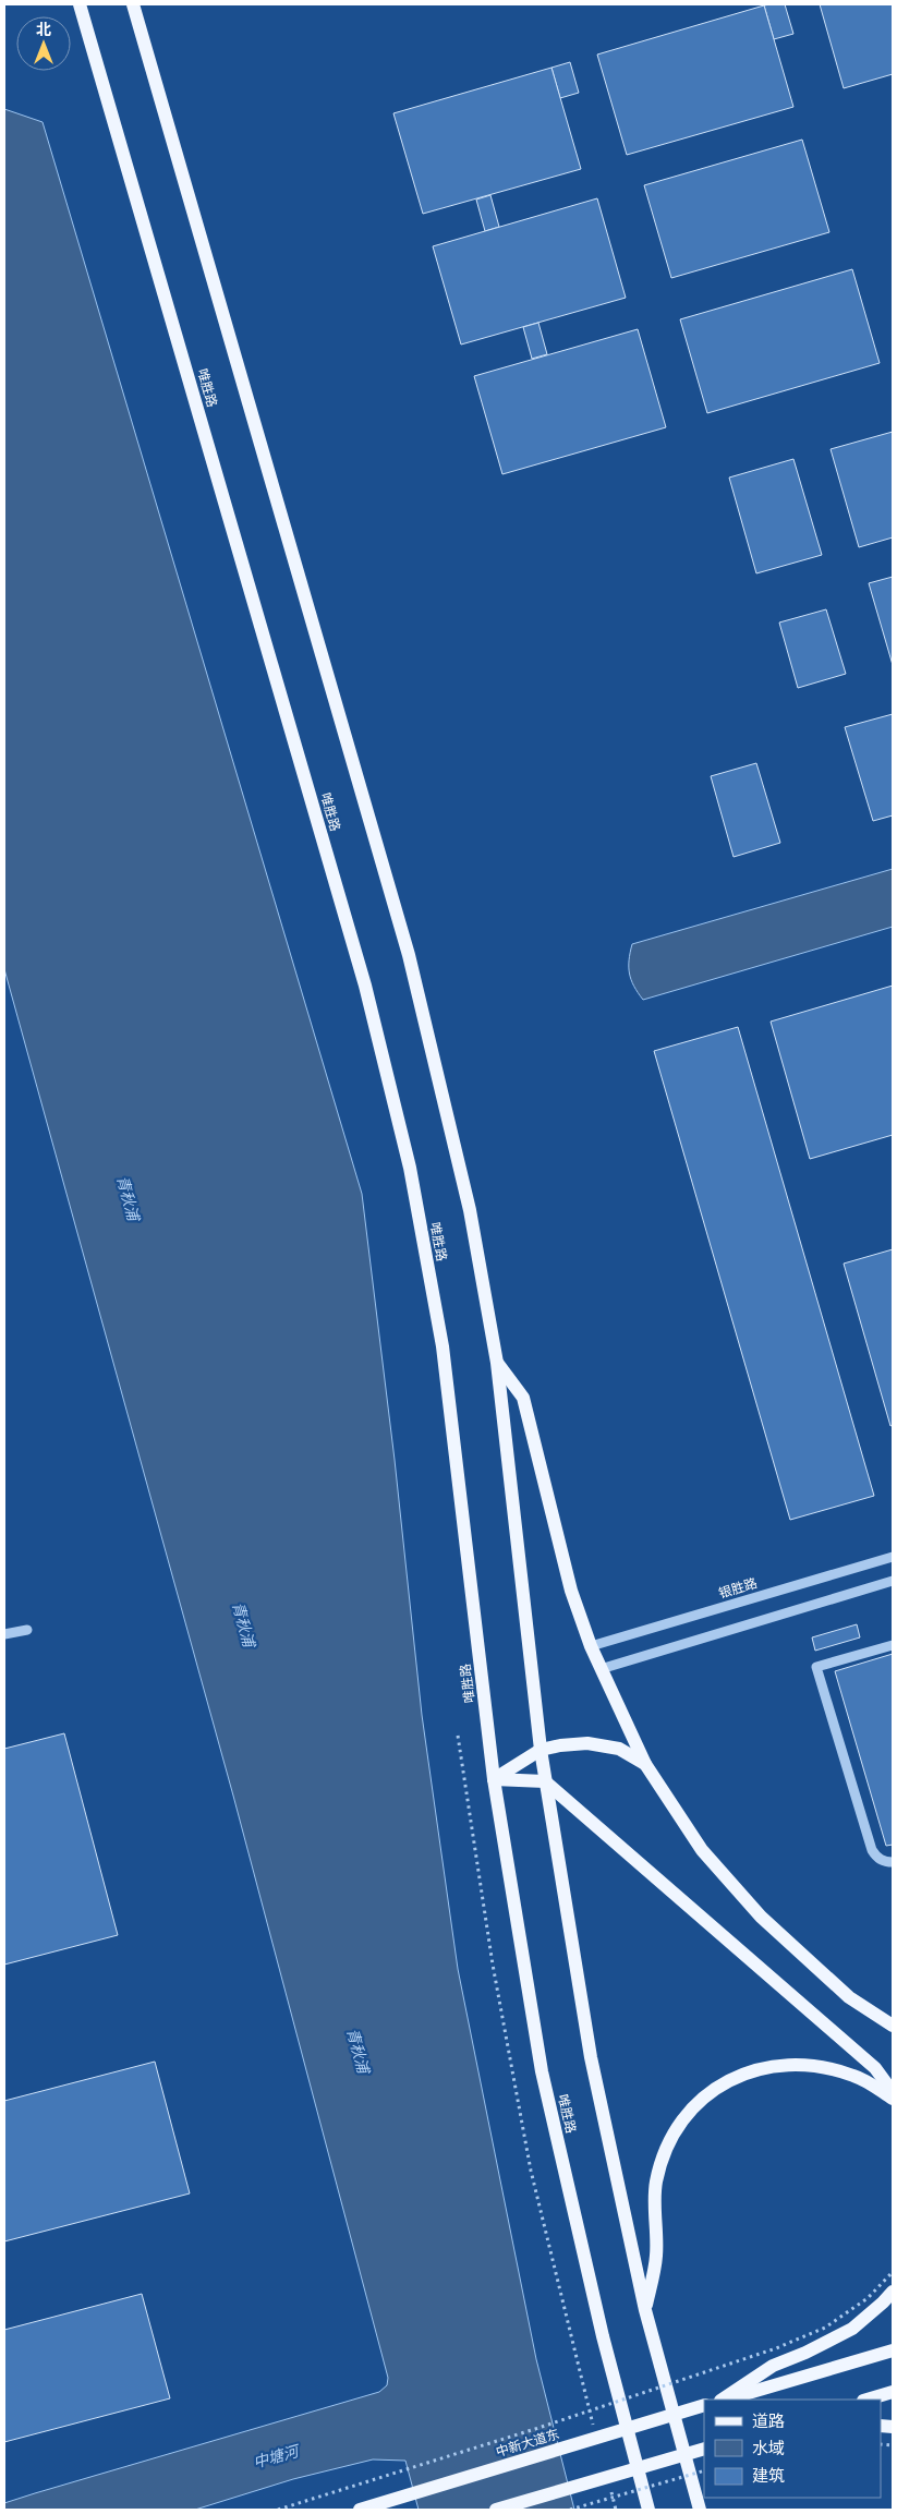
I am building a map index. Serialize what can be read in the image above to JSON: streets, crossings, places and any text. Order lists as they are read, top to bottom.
{
  "streets": {
    "main road": ["唯胜路", "中新大道东"],
    "street": ["银胜路"]
  },
  "water": ["青秋浦", "中塘河"],
  "legend": ["道路", "水域", "建筑"],
  "north": "top"
}
